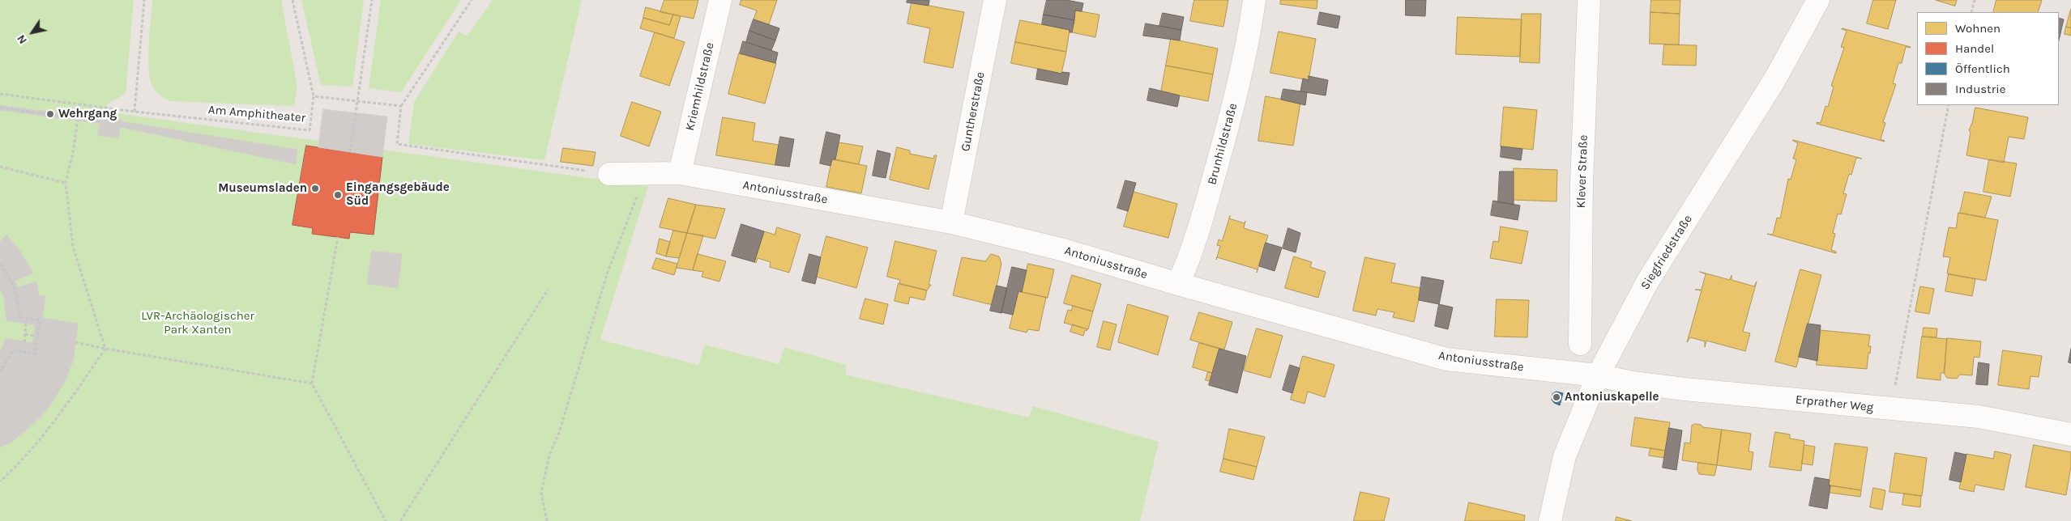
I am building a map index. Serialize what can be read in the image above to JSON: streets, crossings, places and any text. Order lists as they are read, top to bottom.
{
  "streets": {
    "street": [
      "Kriemhildstraße",
      "Guntherstraße",
      "Brunhildstraße",
      "Klever Straße",
      "Antoniusstraße",
      "Siegfriedstraße",
      "Erprather Weg"
    ],
    "path": ["Am Amphitheater"]
  },
  "crossings": [
    ["Kriemhildstraße", "Antoniusstraße"],
    ["Guntherstraße", "Antoniusstraße"],
    ["Brunhildstraße", "Antoniusstraße"],
    ["Antoniusstraße", "Siegfriedstraße"],
    ["Antoniusstraße", "Erprather Weg"],
    ["Siegfriedstraße", "Erprather Weg"]
  ],
  "parks": ["LVR-Archäologischer Park Xanten"],
  "places": [
    "Wehrgang",
    "Museumsladen",
    "Eingangsgebäude Süd",
    "Antoniuskapelle"
  ],
  "legend": [
    "Wohnen",
    "Handel",
    "Öffentlich",
    "Industrie"
  ],
  "north": "bottom left"
}
